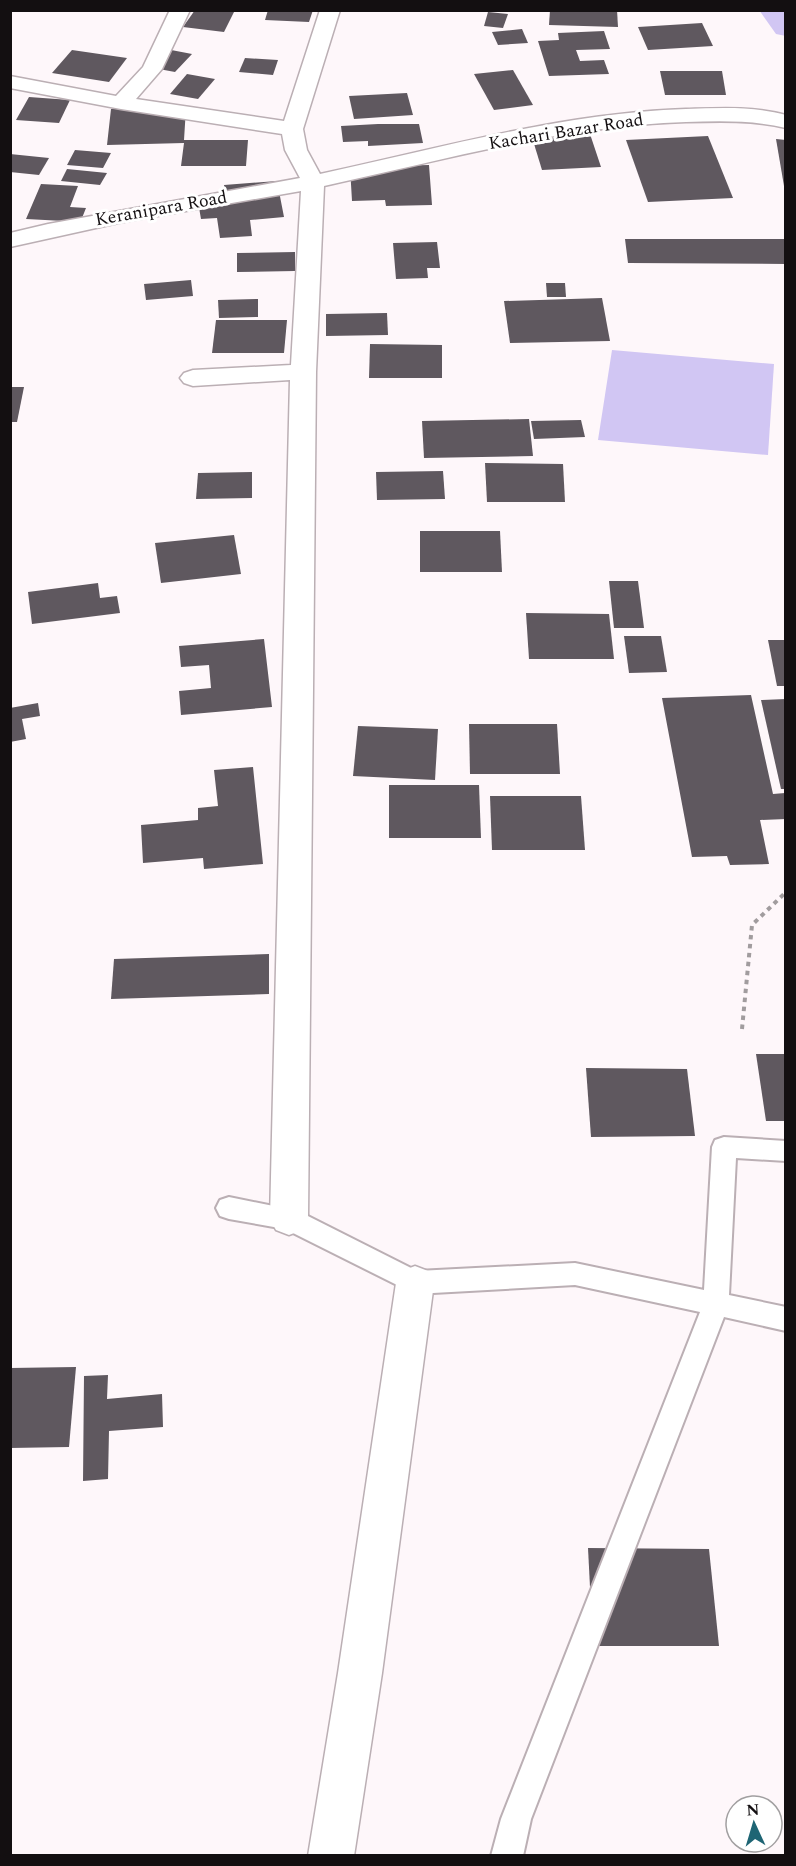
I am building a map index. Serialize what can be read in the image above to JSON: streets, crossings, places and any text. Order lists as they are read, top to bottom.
{
  "streets": {
    "street": ["Kachari Bazar Road", "Keranipara Road"]
  },
  "crossings": [
    ["Kachari Bazar Road", "Keranipara Road"]
  ],
  "north": "top"
}
